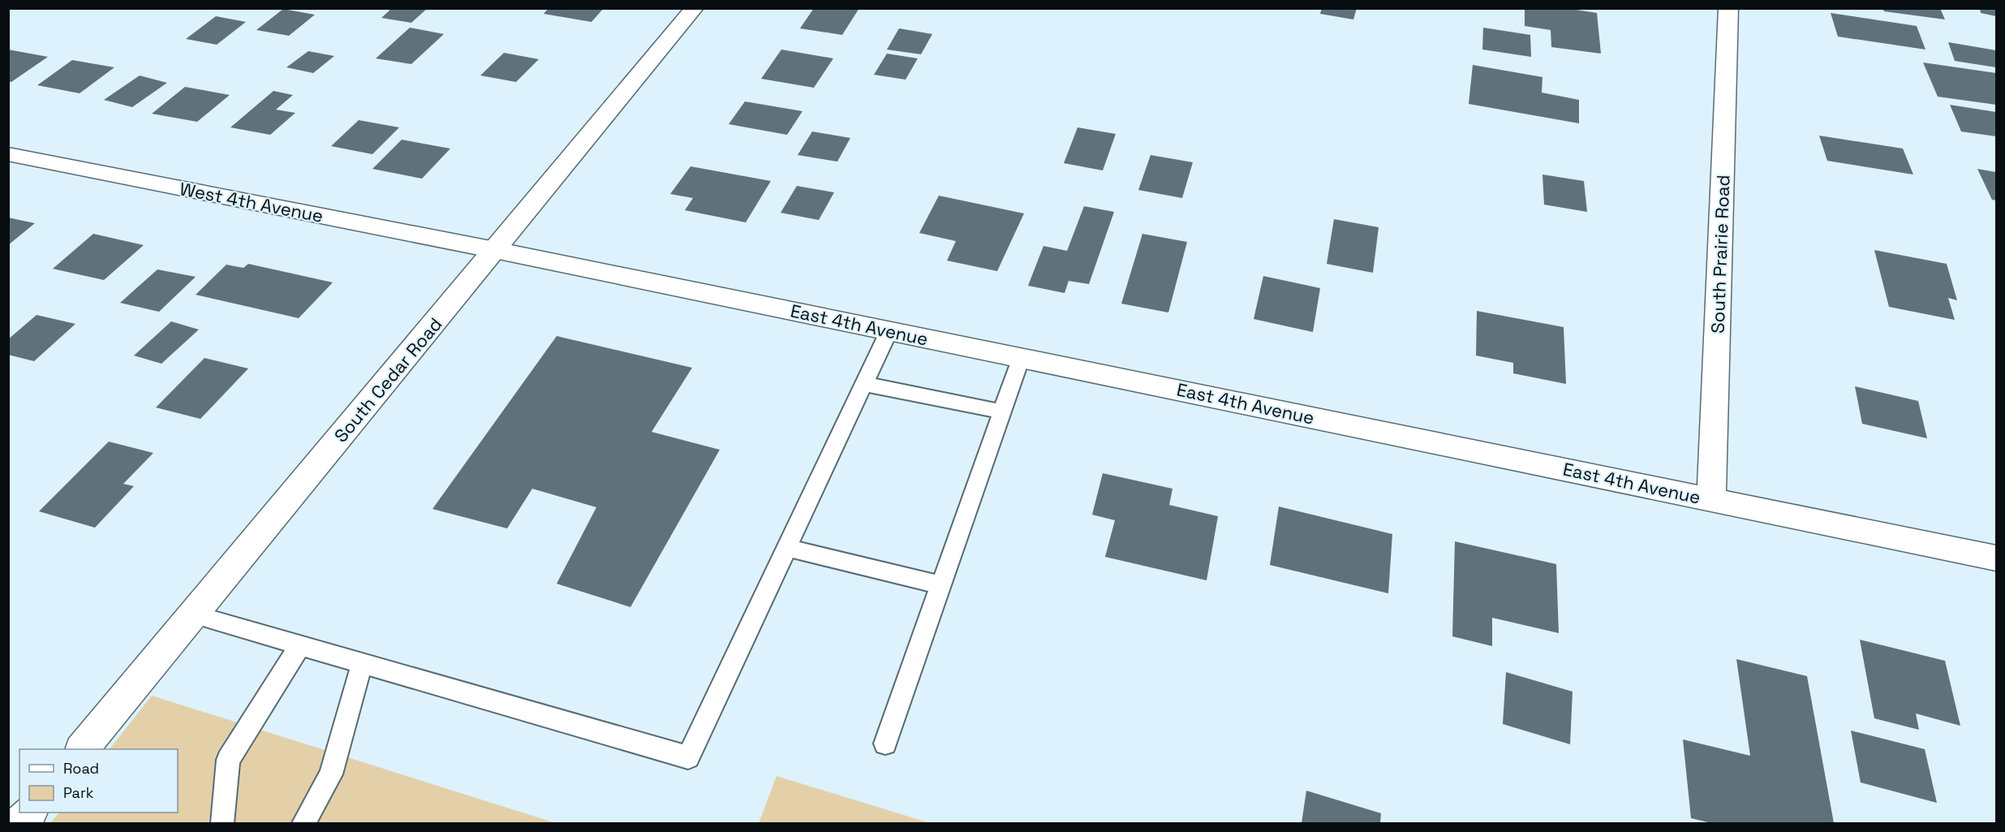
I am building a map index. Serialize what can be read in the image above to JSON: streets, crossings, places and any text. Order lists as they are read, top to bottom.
{
  "streets": {
    "street": [
      "West 4th Avenue",
      "South Prairie Road",
      "East 4th Avenue",
      "South Cedar Road"
    ]
  },
  "crossings": [
    ["West 4th Avenue", "East 4th Avenue"],
    ["West 4th Avenue", "South Cedar Road"],
    ["South Prairie Road", "East 4th Avenue"],
    ["East 4th Avenue", "South Cedar Road"]
  ],
  "legend": ["Road", "Park"]
}
